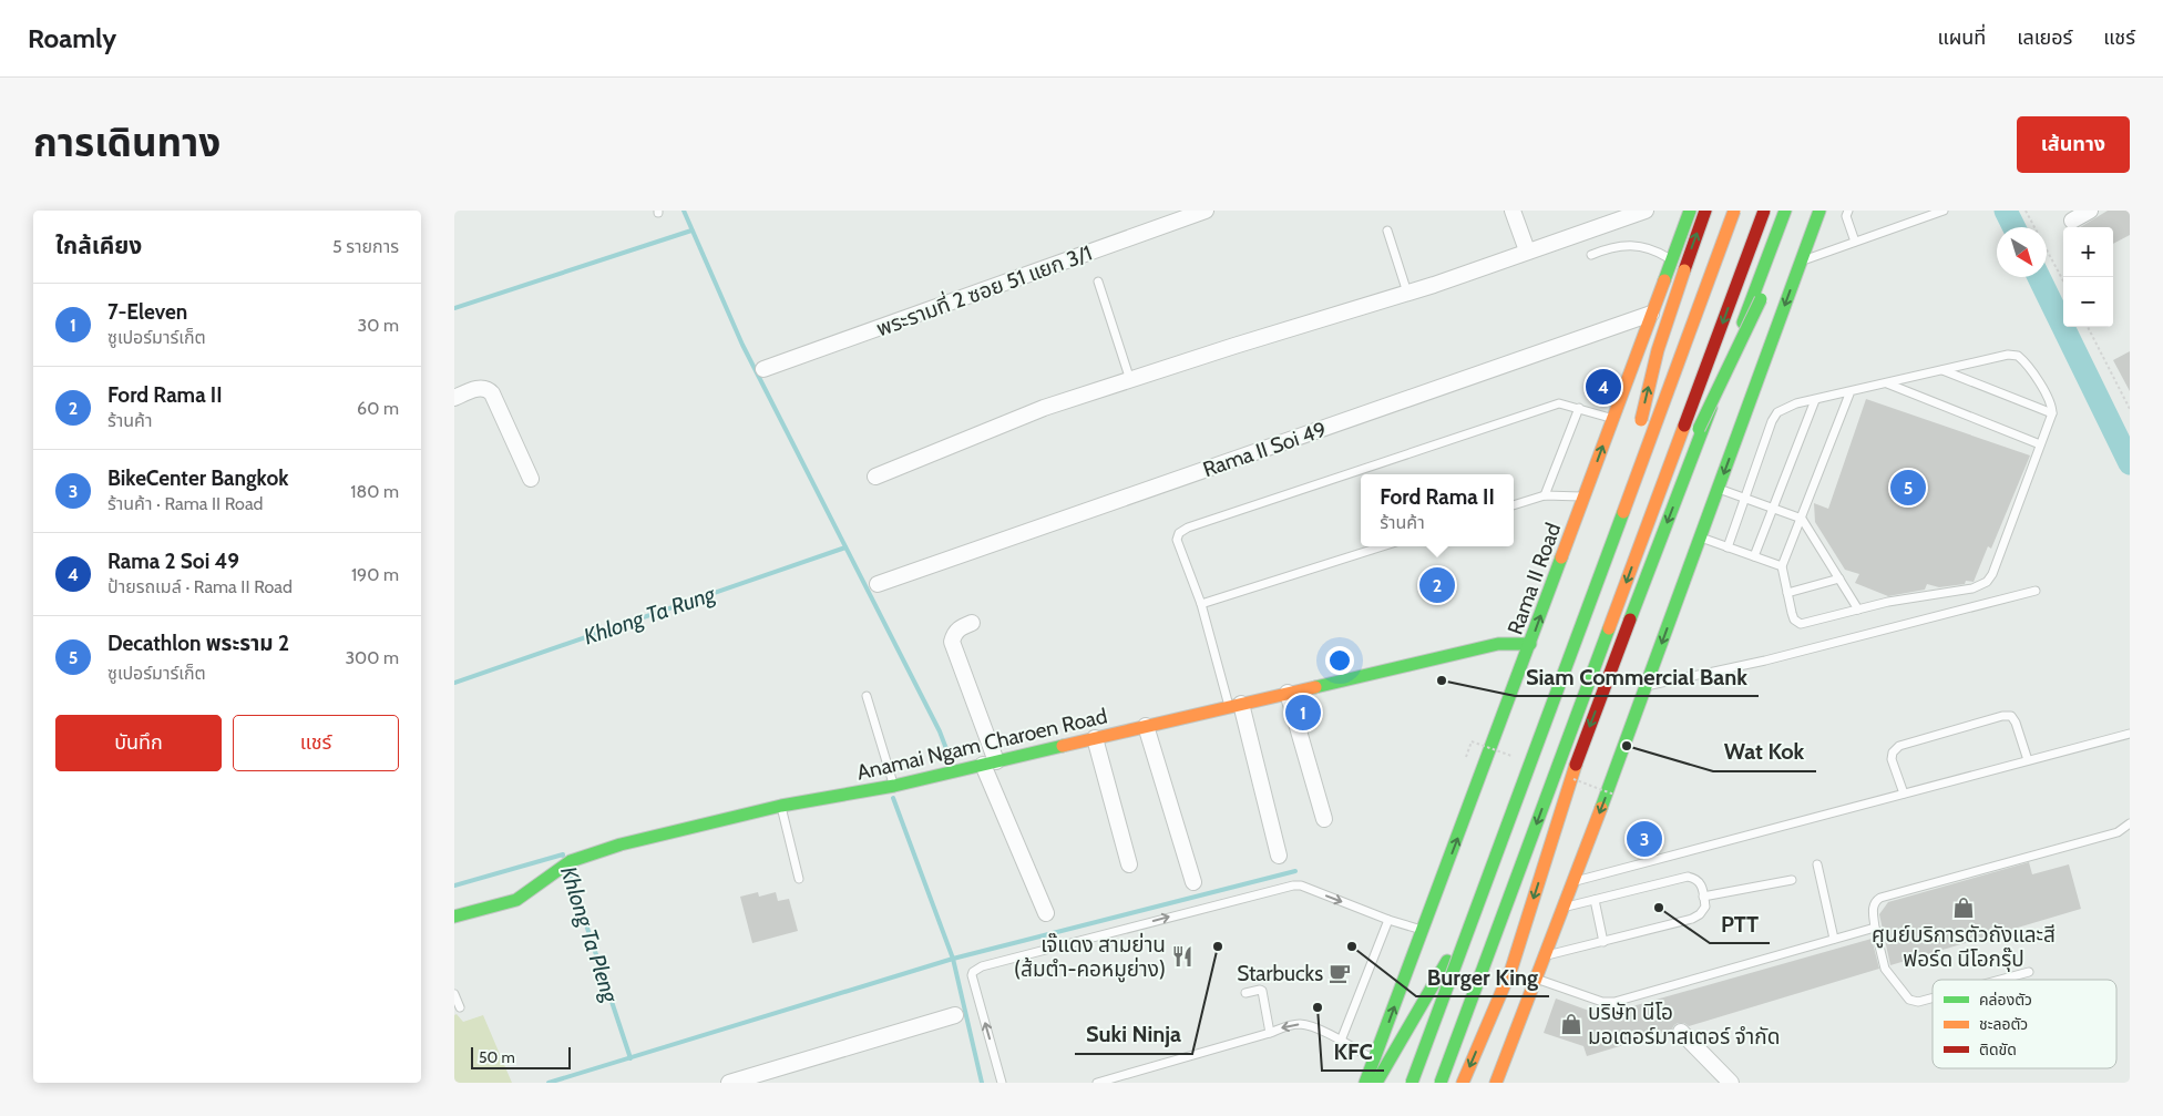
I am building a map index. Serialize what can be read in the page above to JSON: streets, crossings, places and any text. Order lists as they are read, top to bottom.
{
  "streets": {
    "main road": ["Rama II Road", "Anamai Ngam Charoen Road"],
    "street": ["พระรามที่ 2 ซอย 51 แยก 3/1", "Rama II Soi 49"]
  },
  "crossings": [
    ["Rama II Soi 49", "Rama II Road"],
    ["Rama II Road", "Anamai Ngam Charoen Road"]
  ],
  "water": ["Khlong Ta Rung", "Khlong Ta Pleng"],
  "places": {
    "other": [
      "Siam Commercial Bank",
      "Wat Kok",
      "PTT",
      "Suki Ninja",
      "Burger King",
      "KFC"
    ],
    "shop": ["ศูนย์บริการตัวถังและสี ฟอร์ด นีโอกรุ๊ป", "บริษัท นีโอ มอเตอร์มาสเตอร์ จำกัด"],
    "restaurant": ["เจ๊แดง สามย่าน (ส้มตำ-คอหมูย่าง)"],
    "cafe": ["Starbucks"]
  },
  "legend": ["คล่องตัว", "ชะลอตัว", "ติดขัด"],
  "scale_bar": "50 m",
  "north": "bottom right",
  "page": {
    "header": "Roamly",
    "nav": ["แผนที่", "เลเยอร์", "แชร์"],
    "title": "การเดินทาง",
    "buttons": [
      "เส้นทาง",
      ["บันทึก", "แชร์"]
    ],
    "heading": ["ใกล้เคียง", "5 รายการ"],
    "map_buttons": ["+", "−"],
    "list": [
      {
        "mark": "1",
        "name": "7-Eleven",
        "note": "ซูเปอร์มาร์เก็ต",
        "value": "30 m"
      },
      {
        "mark": "2",
        "name": "Ford Rama II",
        "note": "ร้านค้า",
        "value": "60 m"
      },
      {
        "mark": "3",
        "name": "BikeCenter Bangkok",
        "note": "ร้านค้า · Rama II Road",
        "value": "180 m"
      },
      {
        "mark": "4",
        "name": "Rama 2 Soi 49",
        "note": "ป้ายรถเมล์ · Rama II Road",
        "value": "190 m"
      },
      {
        "mark": "5",
        "name": "Decathlon พระราม 2",
        "note": "ซูเปอร์มาร์เก็ต",
        "value": "300 m"
      }
    ],
    "pins": [
      "4",
      "5",
      "2",
      "1",
      "3"
    ],
    "popup": ["Ford Rama II", "ร้านค้า"],
    "scale": "50 m"
  }
}
